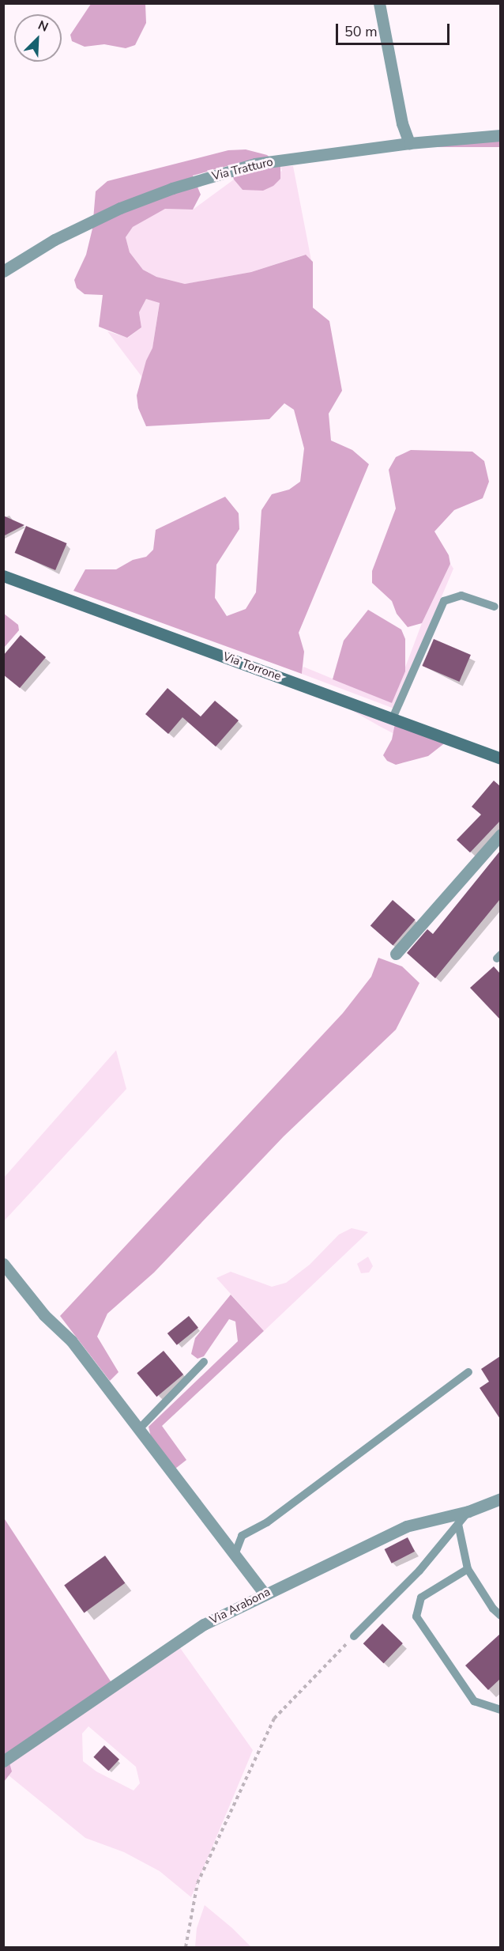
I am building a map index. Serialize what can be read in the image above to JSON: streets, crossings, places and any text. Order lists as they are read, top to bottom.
{
  "streets": {
    "main road": ["Via Torrone"],
    "street": ["Via Tratturo", "Via Arabona"]
  },
  "scale_bar": "50 m",
  "north": "top right"
}
